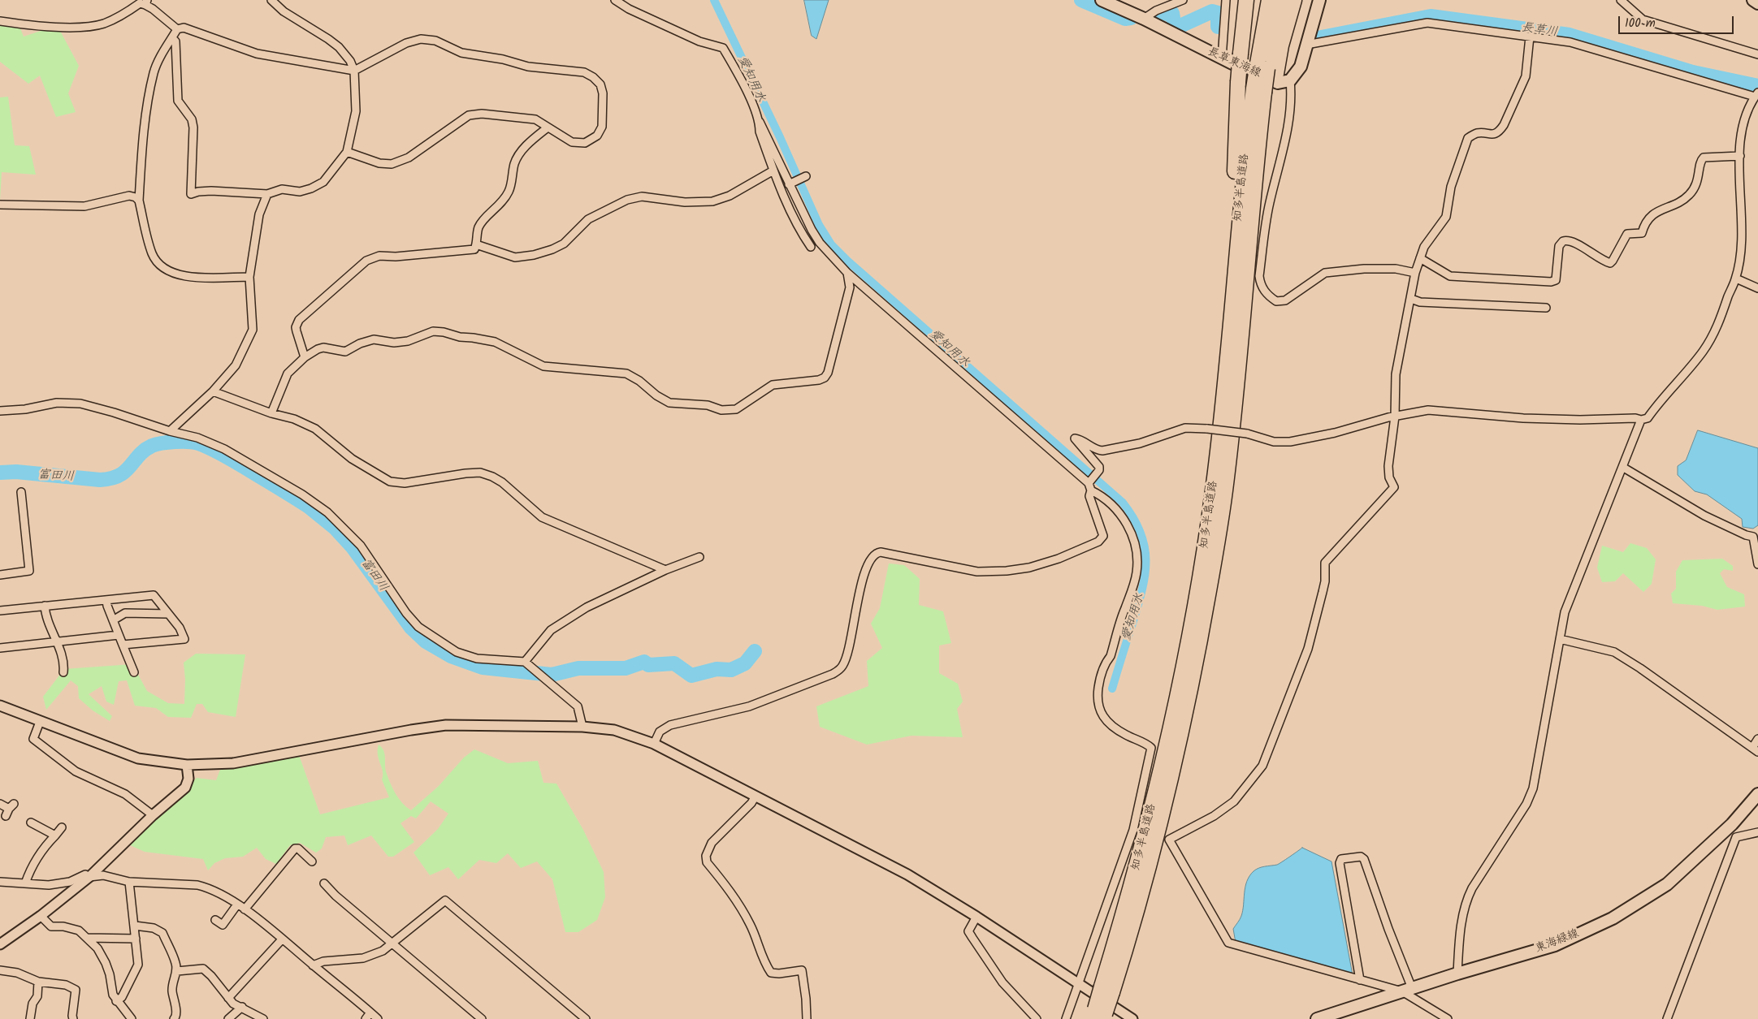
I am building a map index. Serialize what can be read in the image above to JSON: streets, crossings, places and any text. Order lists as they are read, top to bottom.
{
  "streets": {
    "highway": ["知多半島道路"],
    "main road": ["長草東海線", "東海緑線"]
  },
  "water": ["長草川", "愛知用水", "富田川"],
  "scale_bar": "100 m"
}
